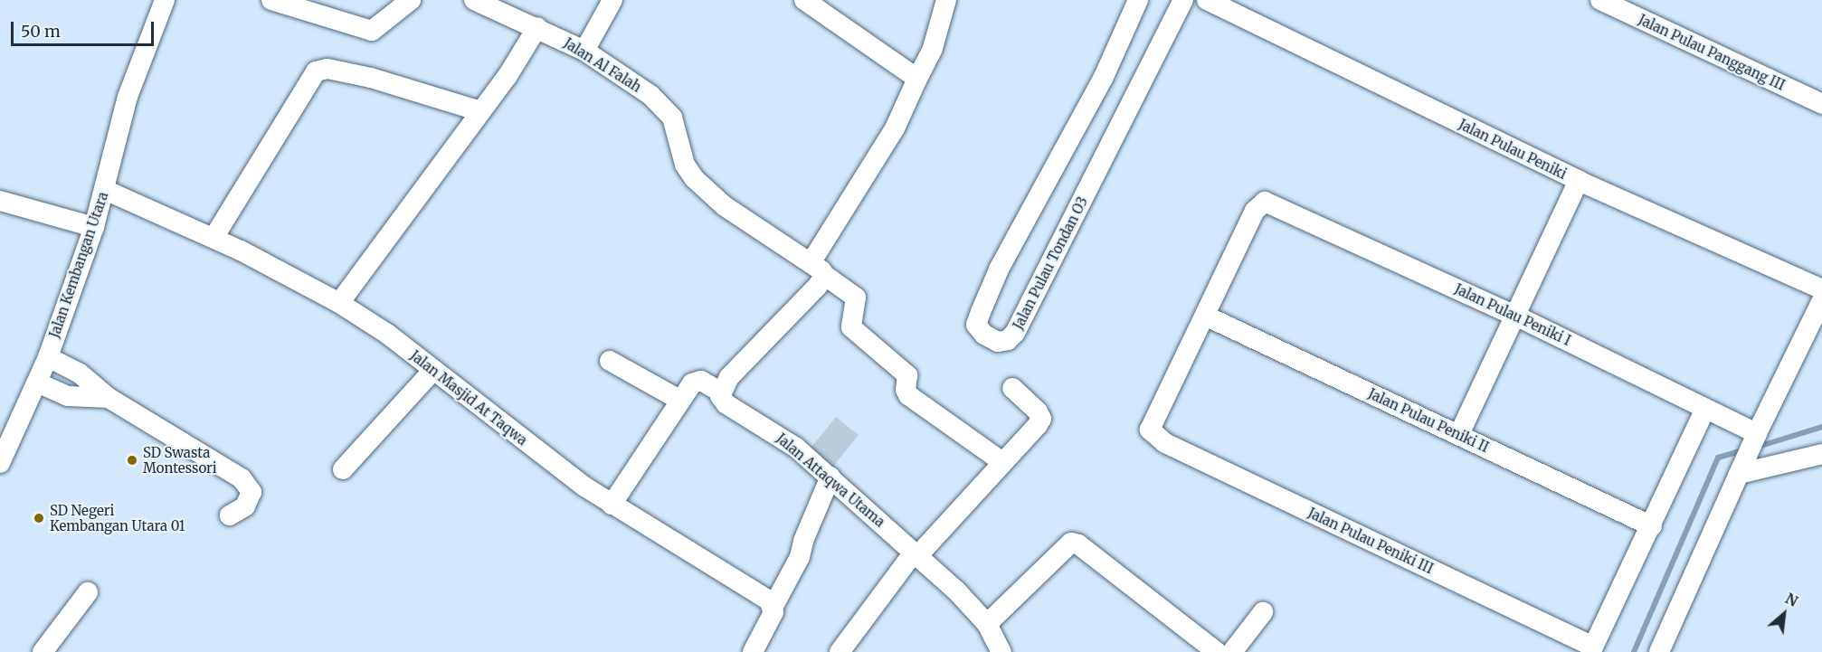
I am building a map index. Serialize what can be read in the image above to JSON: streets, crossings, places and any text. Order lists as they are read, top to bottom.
{
  "streets": {
    "street": [
      "Jalan Pulau Panggang III",
      "Jalan Al Falah",
      "Jalan Pulau Peniki",
      "Jalan Pulau Tondan O3",
      "Jalan Kembangan Utara",
      "Jalan Pulau Peniki I",
      "Jalan Masjid At Taqwa",
      "Jalan Pulau Peniki II",
      "Jalan Attaqwa Utama",
      "Jalan Pulau Peniki III"
    ]
  },
  "crossings": [
    ["Jalan Kembangan Utara", "Jalan Masjid At Taqwa"],
    ["Jalan Pulau Peniki I", "Jalan Pulau Peniki II"],
    ["Jalan Pulau Peniki I", "Jalan Pulau Peniki III"],
    ["Jalan Pulau Peniki II", "Jalan Pulau Peniki III"]
  ],
  "places": ["SD Swasta Montessori", "SD Negeri Kembangan Utara 01"],
  "scale_bar": "50 m",
  "north": "top right"
}
